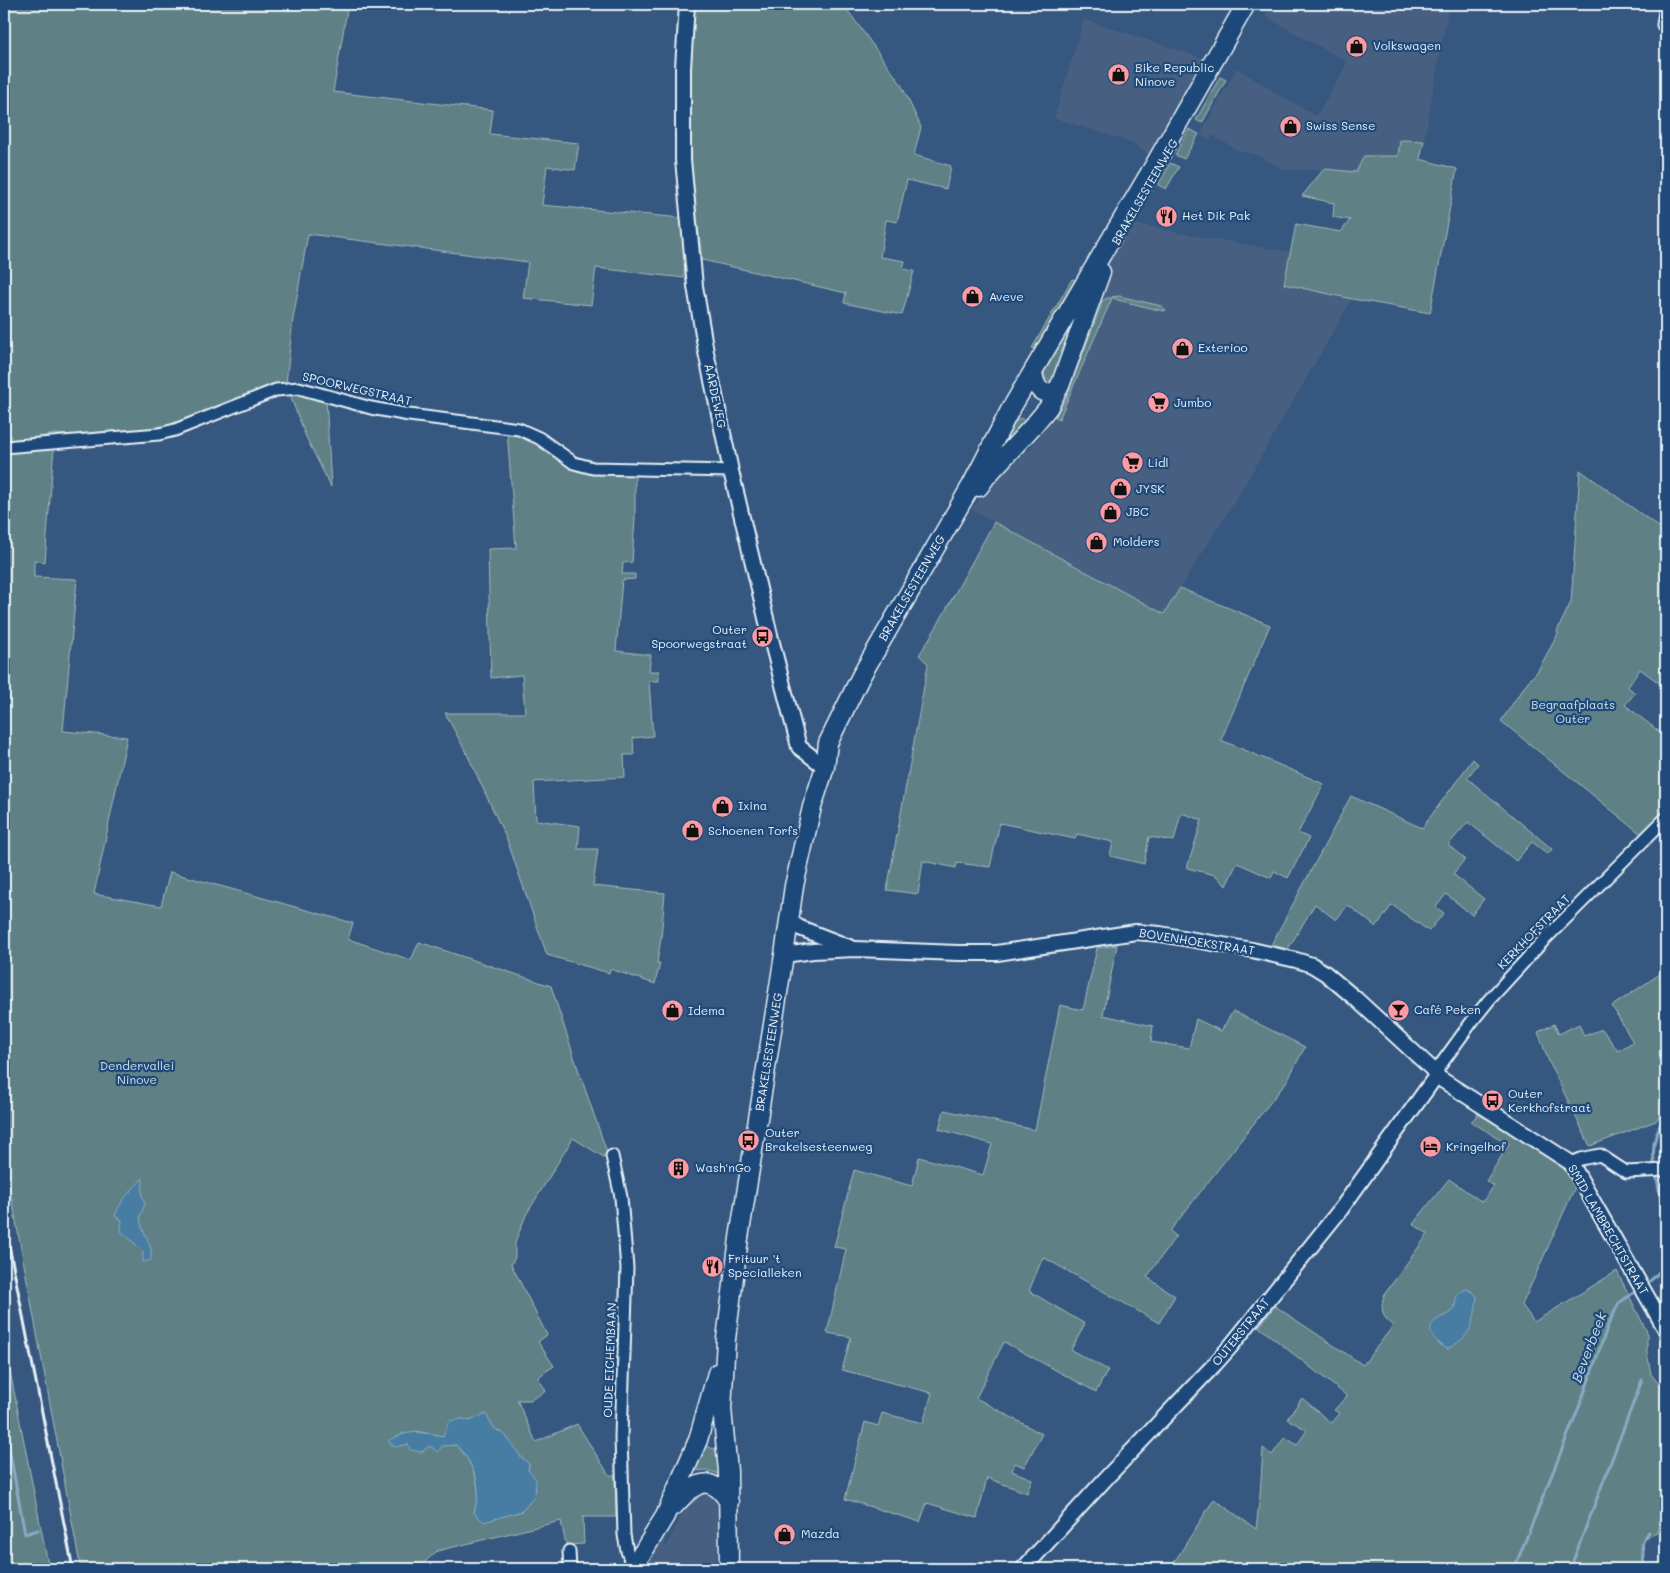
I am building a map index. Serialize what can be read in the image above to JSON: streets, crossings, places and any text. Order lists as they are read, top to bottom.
{
  "streets": {
    "main road": ["BRAKELSESTEENWEG"],
    "street": [
      "SPOORWEGSTRAAT",
      "AARDEWEG",
      "KERKHOFSTRAAT",
      "BOVENHOEKSTRAAT",
      "SMID LAMBRECHTSTRAAT",
      "OUTERSTRAAT",
      "OUDE EICHEMBAAN"
    ]
  },
  "crossings": [
    ["BRAKELSESTEENWEG", "AARDEWEG"],
    ["BRAKELSESTEENWEG", "BOVENHOEKSTRAAT"],
    ["SPOORWEGSTRAAT", "AARDEWEG"],
    ["KERKHOFSTRAAT", "BOVENHOEKSTRAAT"],
    ["KERKHOFSTRAAT", "SMID LAMBRECHTSTRAAT"],
    ["KERKHOFSTRAAT", "OUTERSTRAAT"],
    ["BOVENHOEKSTRAAT", "SMID LAMBRECHTSTRAAT"],
    ["BOVENHOEKSTRAAT", "OUTERSTRAAT"],
    ["SMID LAMBRECHTSTRAAT", "OUTERSTRAAT"]
  ],
  "water": ["Beverbeek"],
  "parks": ["Begraafplaats Outer", "Dendervallei Ninove"],
  "places": {
    "shop": [
      "Volkswagen",
      "Bike Republic Ninove",
      "Swiss Sense",
      "Aveve",
      "Exterioo",
      "JYSK",
      "JBC",
      "Molders",
      "Ixina",
      "Schoenen Torfs",
      "Idema",
      "Mazda"
    ],
    "restaurant": ["Het Dik Pak", "Frituur 't Specialleken"],
    "supermarket": ["Jumbo", "Lidl"],
    "bus stop": ["Outer Spoorwegstraat", "Outer Kerkhofstraat", "Outer Brakelsesteenweg"],
    "bar": ["Café Peken"],
    "hotel": ["Kringelhof"],
    "building": ["Wash'nGo"]
  }
}
